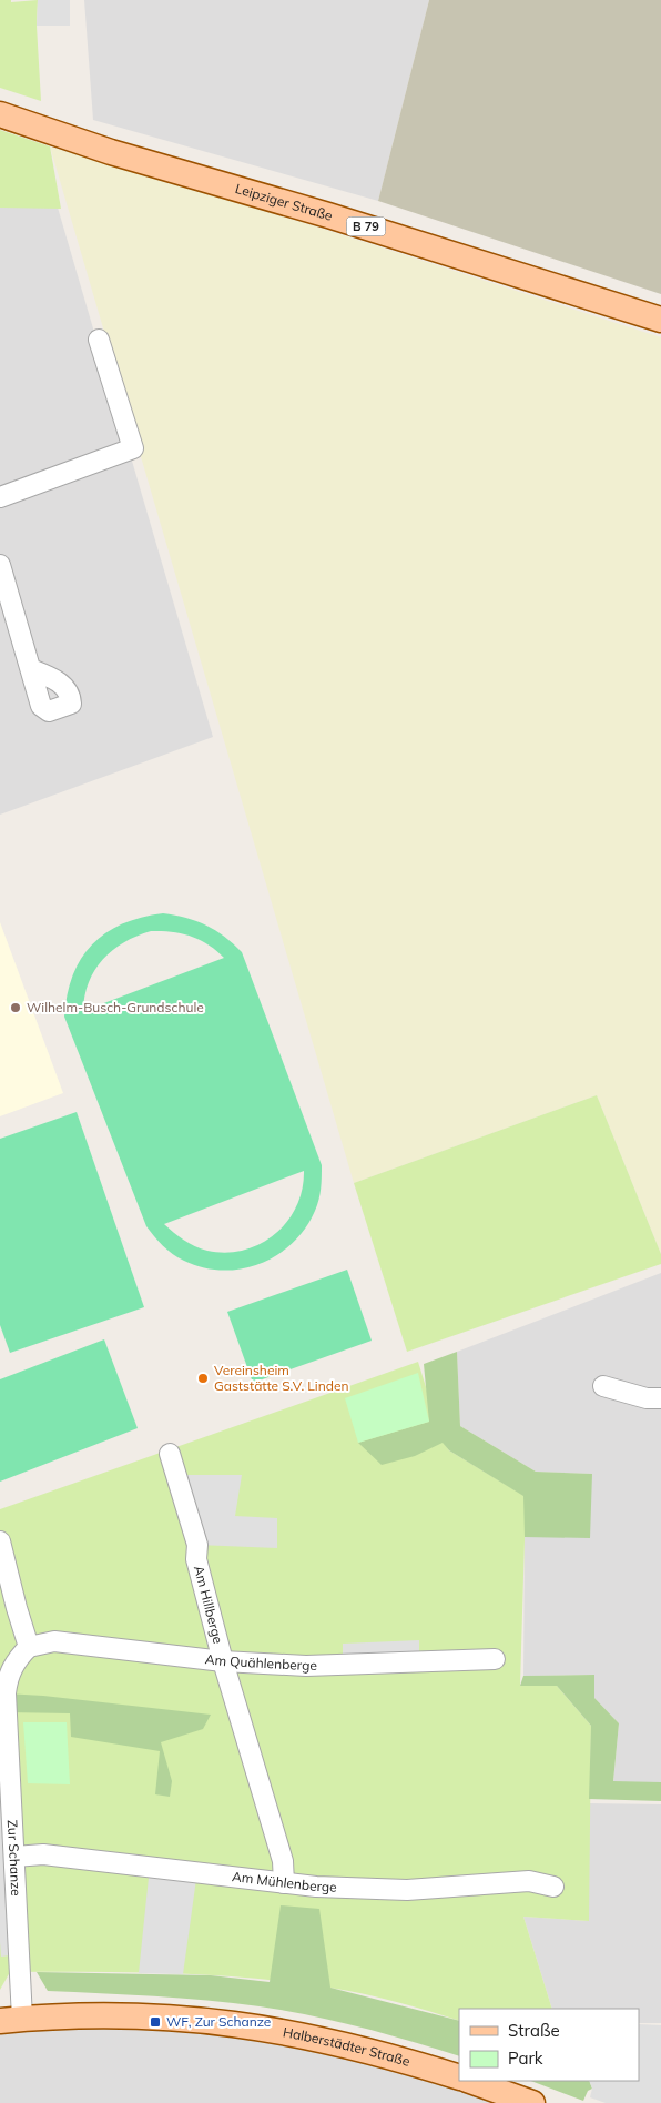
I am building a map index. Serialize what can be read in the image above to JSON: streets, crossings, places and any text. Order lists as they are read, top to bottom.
{
  "streets": {
    "main road": ["Leipziger Straße", "B 79", "Halberstädter Straße"],
    "street": [
      "Am Hillberge",
      "Am Quählenberge",
      "Zur Schanze",
      "Am Mühlenberge"
    ]
  },
  "crossings": [
    ["Am Hillberge", "Am Quählenberge"],
    ["Am Hillberge", "Am Mühlenberge"],
    ["Am Quählenberge", "Zur Schanze"],
    ["Zur Schanze", "Am Mühlenberge"],
    ["Zur Schanze", "Halberstädter Straße"]
  ],
  "places": {
    "other": ["Wilhelm-Busch-Grundschule", "Vereinsheim Gaststätte S.V. Linden"],
    "transit": ["WF, Zur Schanze"]
  },
  "legend": ["Straße", "Park"]
}
